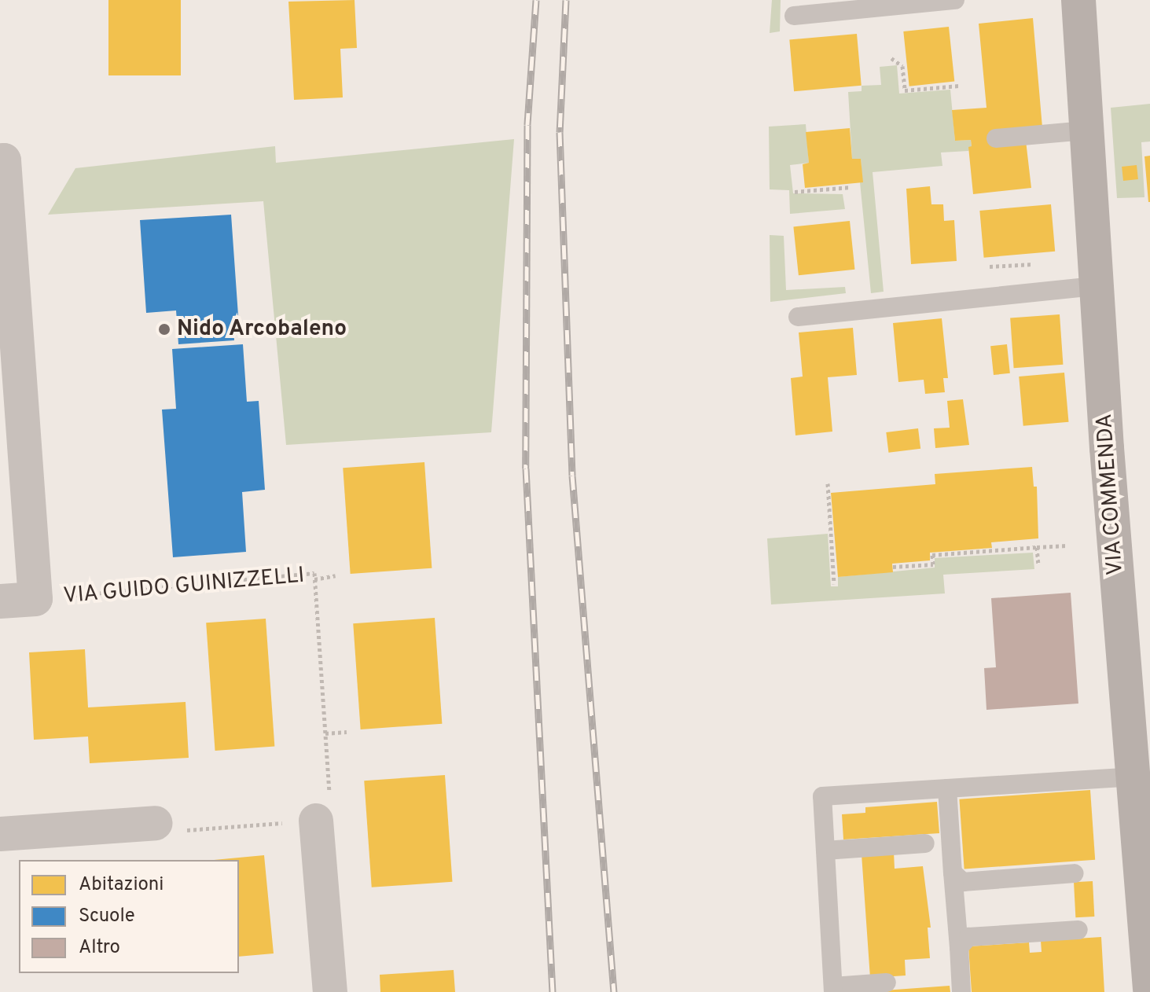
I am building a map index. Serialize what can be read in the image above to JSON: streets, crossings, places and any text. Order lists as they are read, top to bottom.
{
  "streets": {
    "street": ["VIA COMMENDA"],
    "path": ["VIA GUIDO GUINIZZELLI"]
  },
  "places": ["Nido Arcobaleno"],
  "legend": ["Abitazioni", "Scuole", "Altro"]
}
